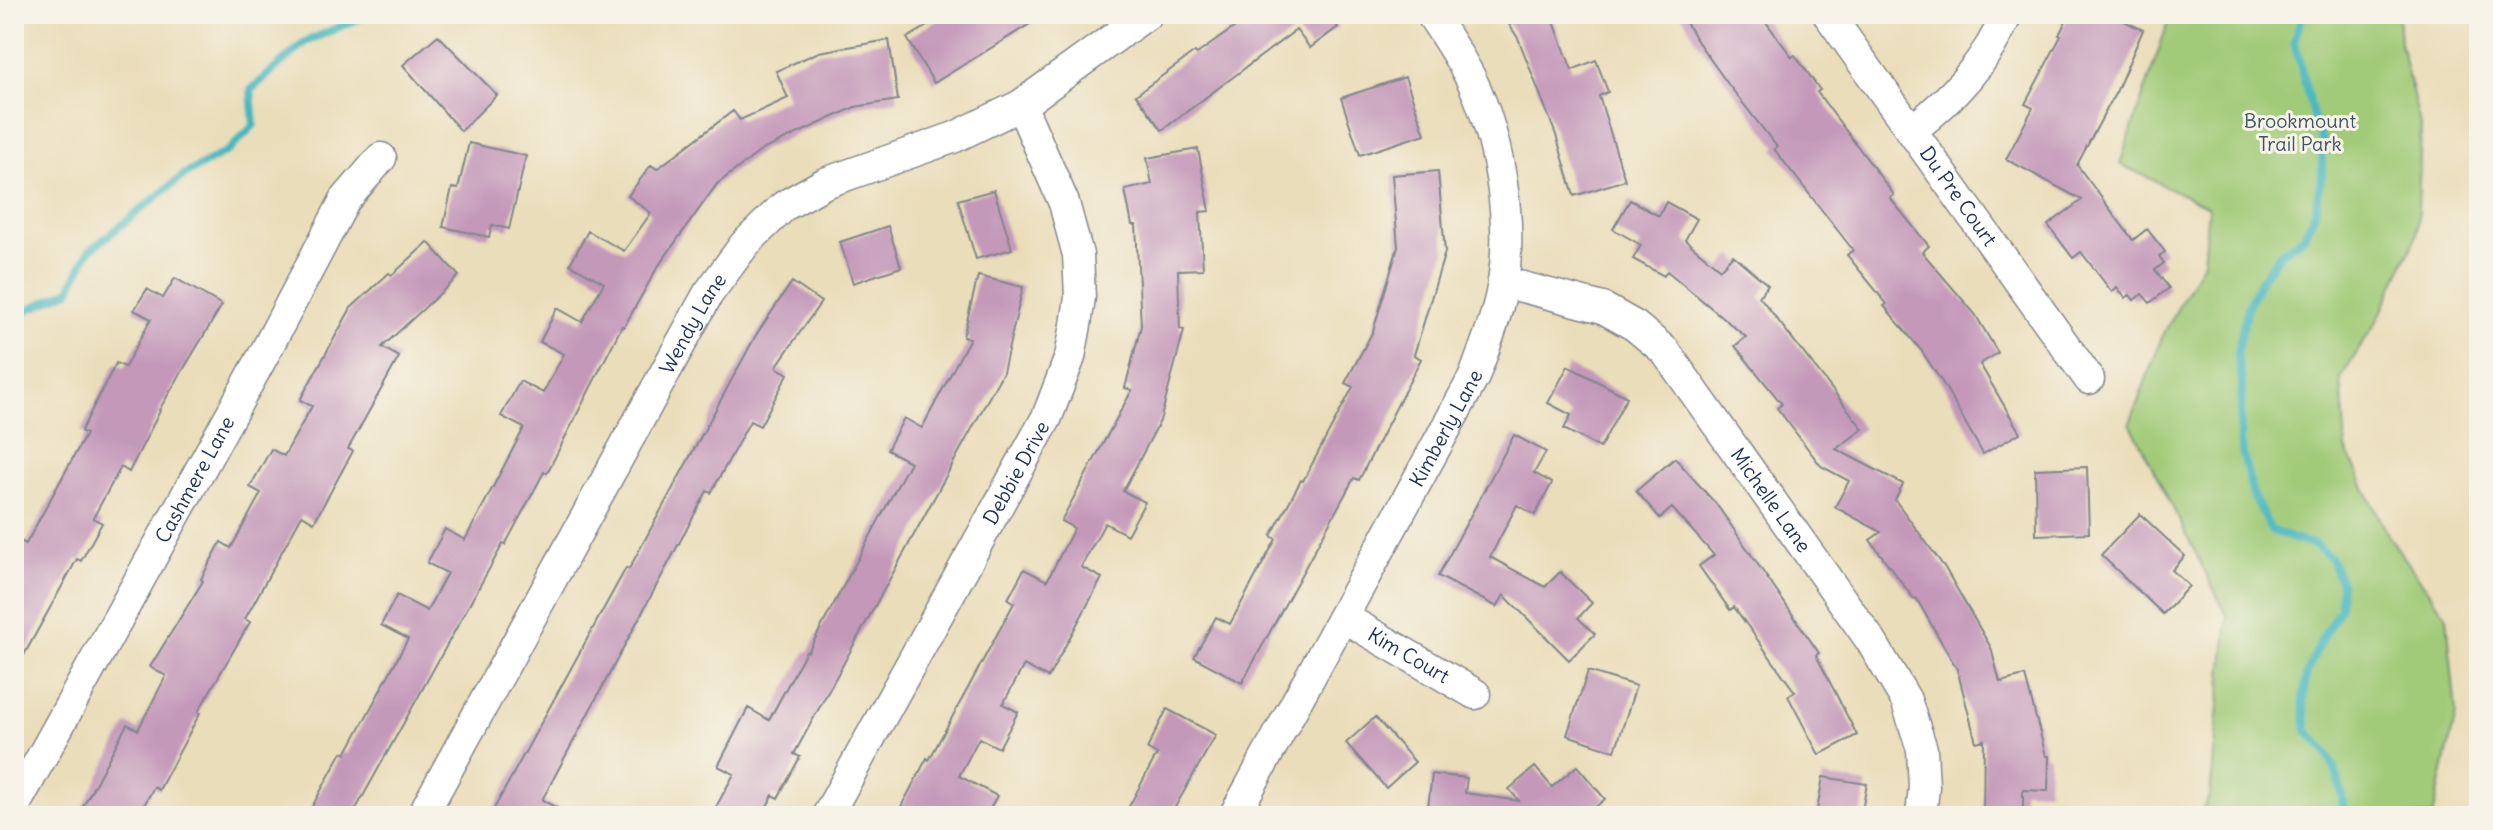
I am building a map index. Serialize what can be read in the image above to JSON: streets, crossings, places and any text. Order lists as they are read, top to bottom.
{
  "streets": {
    "street": [
      "Du Pre Court",
      "Wendy Lane",
      "Kimberly Lane",
      "Debbie Drive",
      "Cashmere Lane",
      "Michelle Lane",
      "Kim Court"
    ]
  },
  "crossings": [
    ["Wendy Lane", "Debbie Drive"],
    ["Kimberly Lane", "Michelle Lane"],
    ["Kimberly Lane", "Kim Court"]
  ],
  "parks": ["Brookmount Trail Park"]
}
